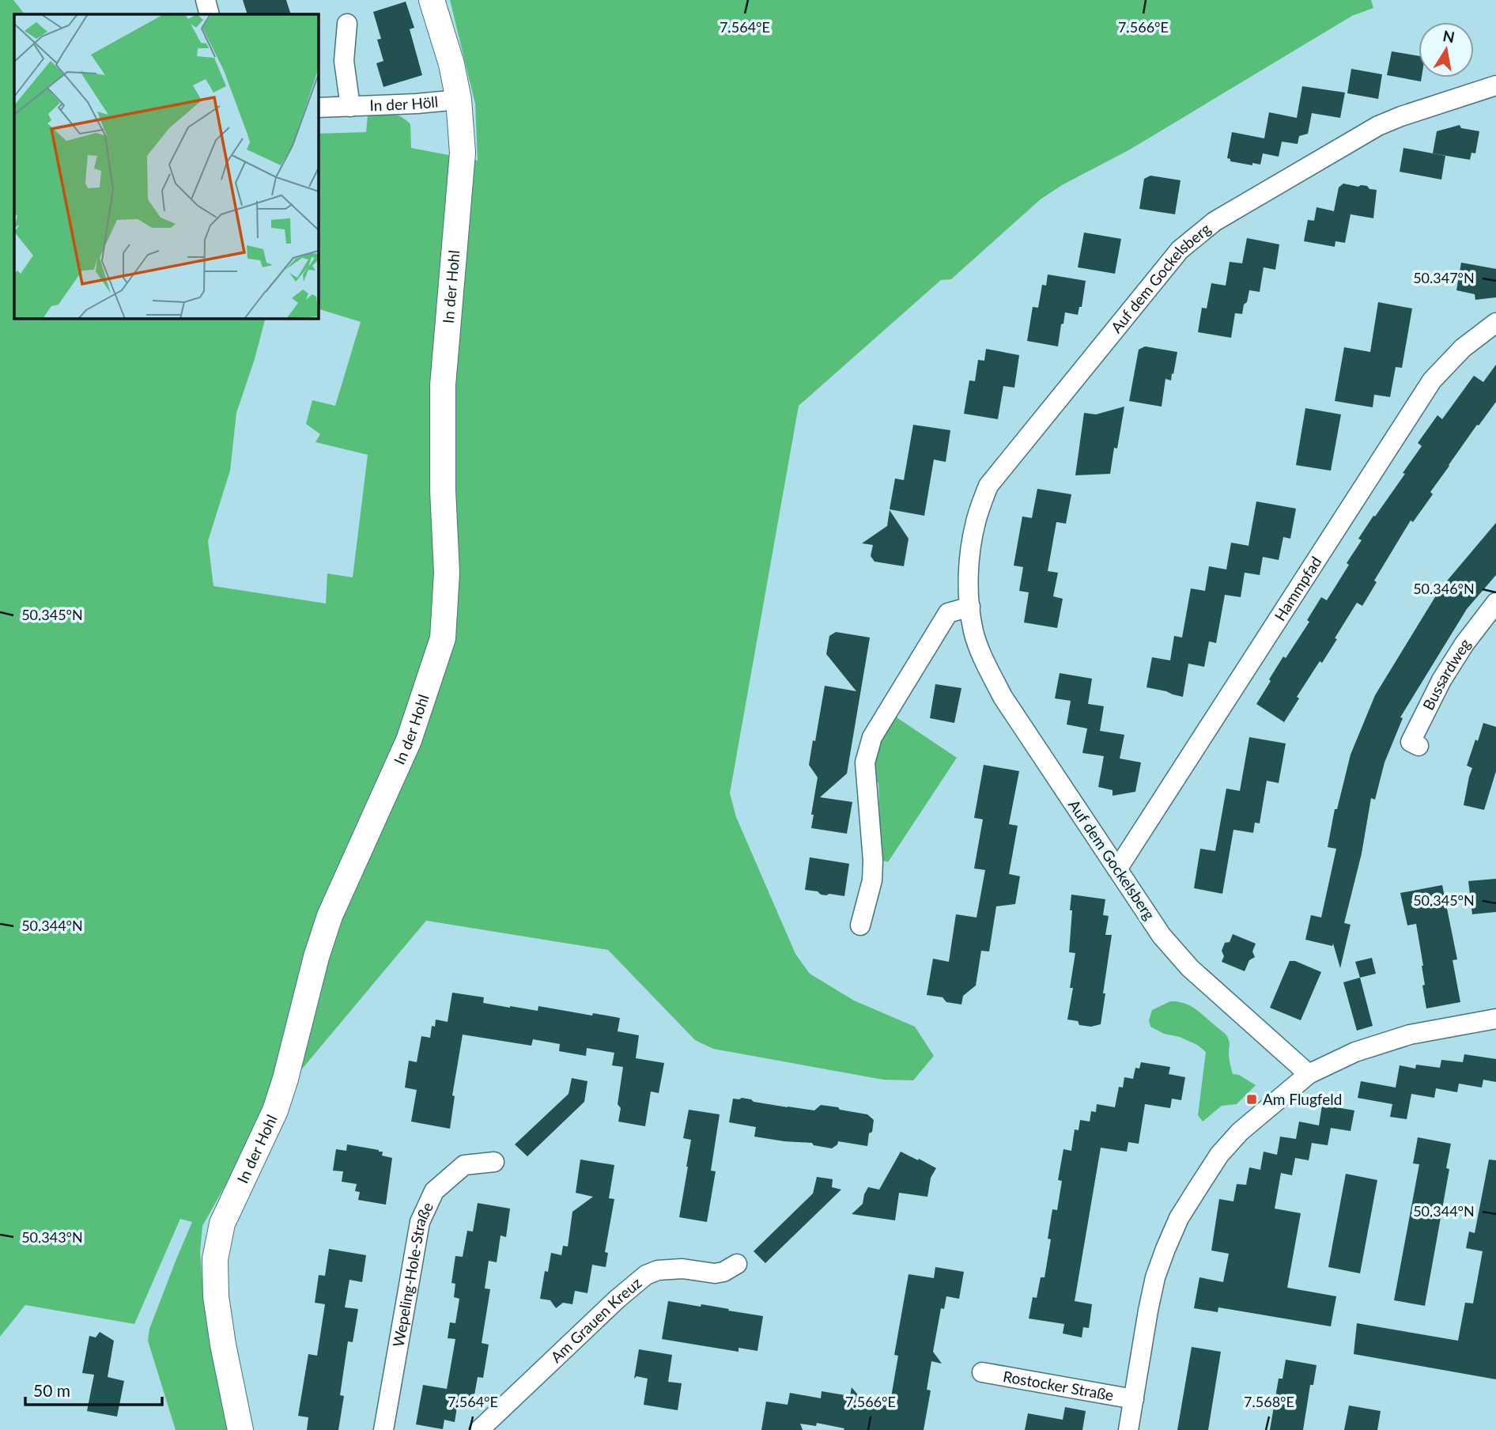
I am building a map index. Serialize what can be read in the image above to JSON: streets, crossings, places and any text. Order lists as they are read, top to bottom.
{
  "streets": {
    "street": [
      "In der Höll",
      "Auf dem Gockelsberg",
      "In der Hohl",
      "Hammpfad",
      "Bussardweg",
      "Wepeling-Hole-Straße",
      "Am Grauen Kreuz",
      "Rostocker Straße"
    ]
  },
  "crossings": [
    ["In der Höll", "In der Hohl"],
    ["Auf dem Gockelsberg", "Hammpfad"]
  ],
  "places": {
    "transit": ["Am Flugfeld"]
  },
  "scale_bar": "50 m",
  "north": "top",
  "coordinates": [
    "7.564°E",
    "7.566°E",
    "50.347°N",
    "50.346°N",
    "50.345°N",
    "50.344°N",
    "50.343°N",
    "7.568°E"
  ]
}
